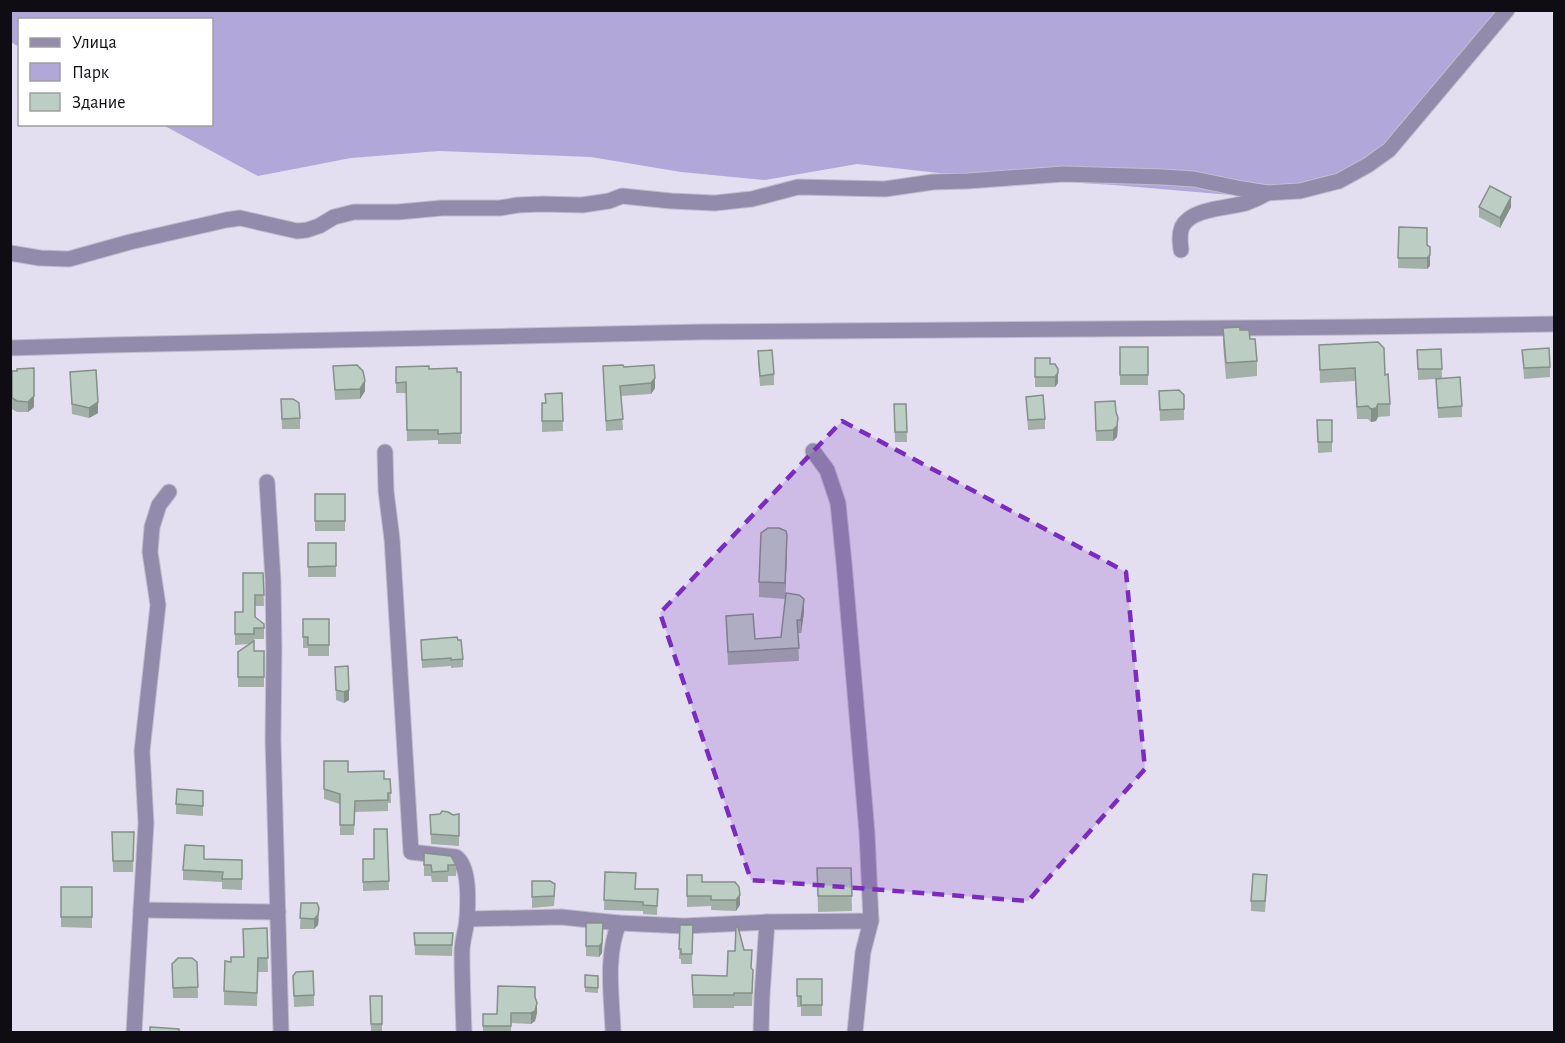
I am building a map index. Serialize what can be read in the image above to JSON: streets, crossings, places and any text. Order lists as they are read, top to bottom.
{
  "legend": ["Улица", "Парк", "Здание"]
}
